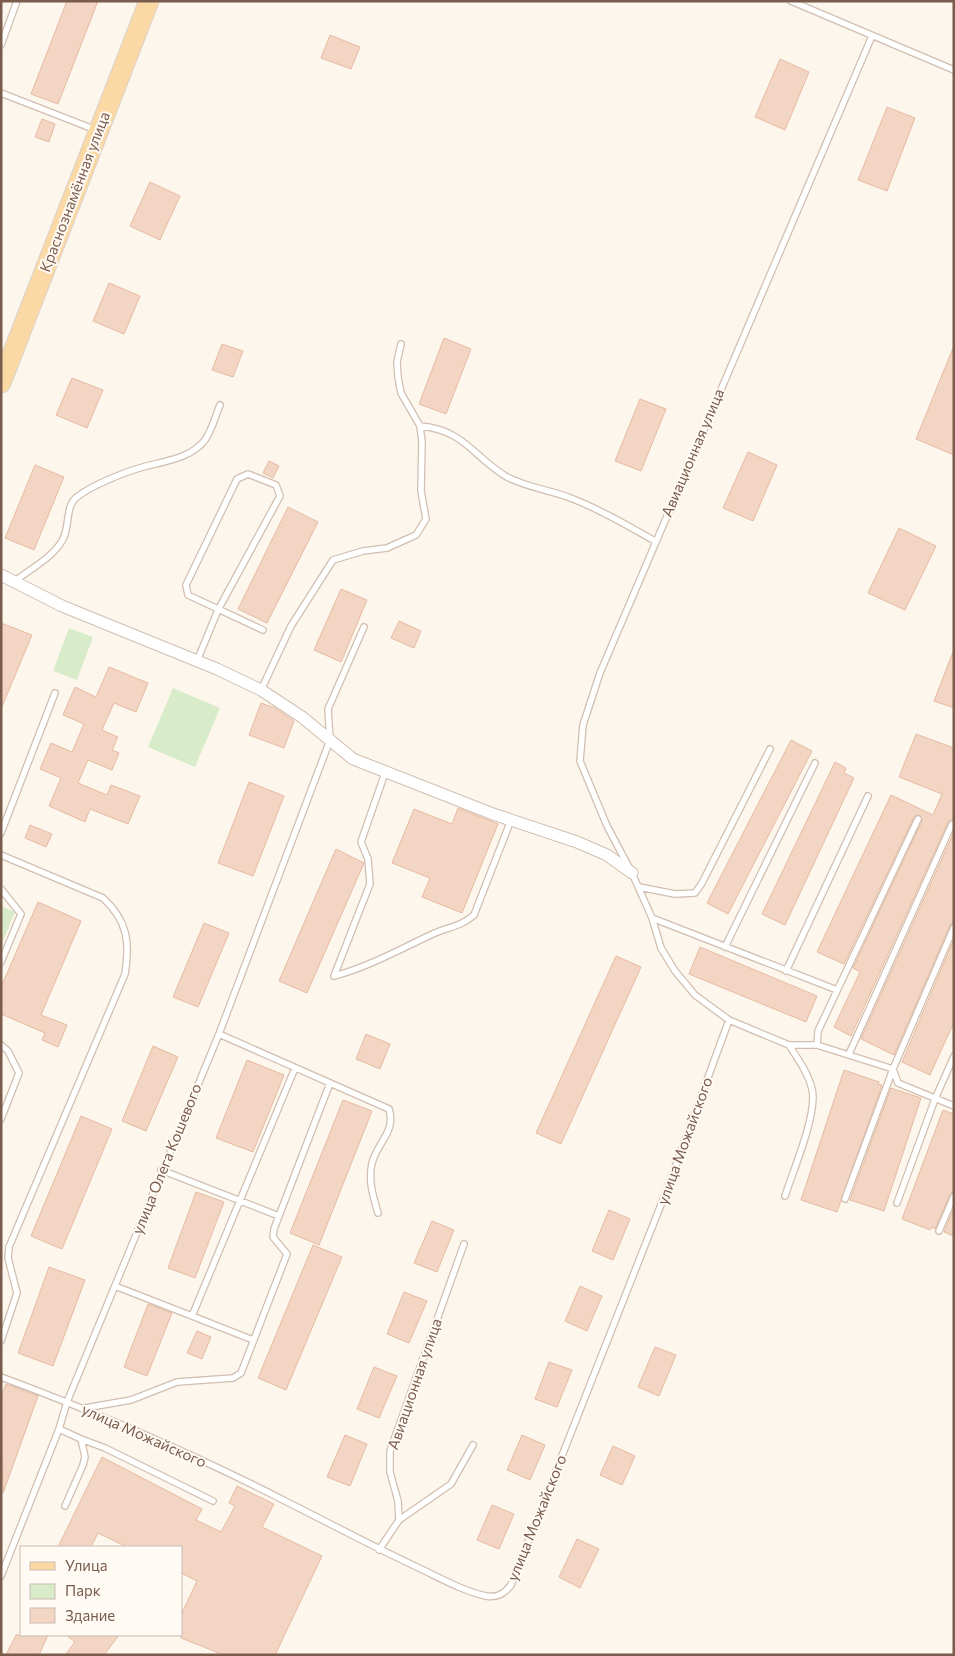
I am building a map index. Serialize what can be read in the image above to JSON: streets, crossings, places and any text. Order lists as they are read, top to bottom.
{
  "streets": {
    "main road": ["Краснознамённая улица"],
    "lane": ["Авиационная улица", "улица Можайского", "улица Олега Кошевого"]
  },
  "crossings": [
    ["Авиационная улица", "улица Можайского"],
    ["улица Можайского", "улица Олега Кошевого"]
  ],
  "legend": ["Улица", "Парк", "Здание"]
}
